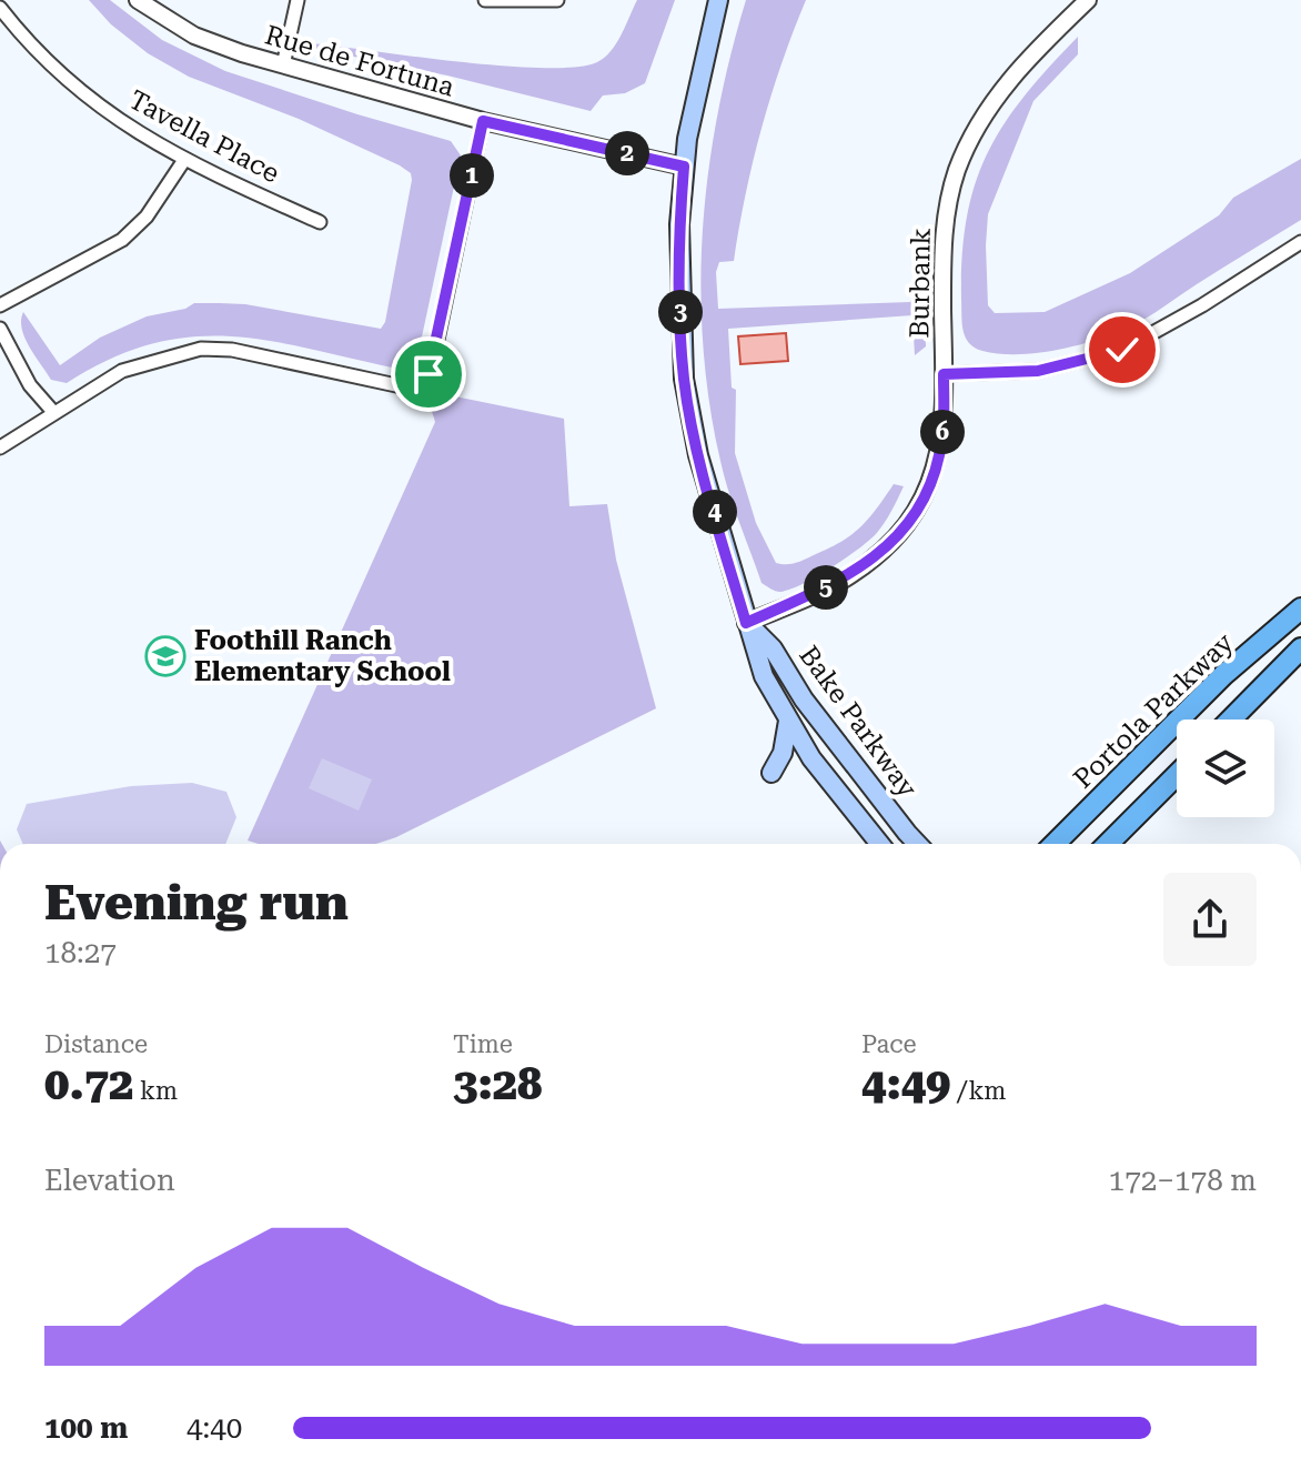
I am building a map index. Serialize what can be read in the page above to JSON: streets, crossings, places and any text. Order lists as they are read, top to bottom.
{
  "streets": {
    "main road": ["Portola Parkway", "Bake Parkway"],
    "street": ["Rue de Fortuna", "Tavella Place", "Burbank"]
  },
  "crossings": [
    ["Rue de Fortuna", "Bake Parkway"],
    ["Burbank", "Bake Parkway"]
  ],
  "places": {
    "school or university": ["Foothill Ranch Elementary School"]
  },
  "page": {
    "pins": [
      "2",
      "1",
      "3",
      "6",
      "4",
      "5"
    ],
    "heading": ["Evening run", "18:27"],
    "stats": [
      ["Distance", "0.72 km"],
      ["Time", "3:28"],
      ["Pace", "4:49 /km"]
    ],
    "chart": ["Elevation", "172–178 m"],
    "list": [
      {
        "name": "100 m",
        "note": "4:40"
      }
    ]
  }
}
